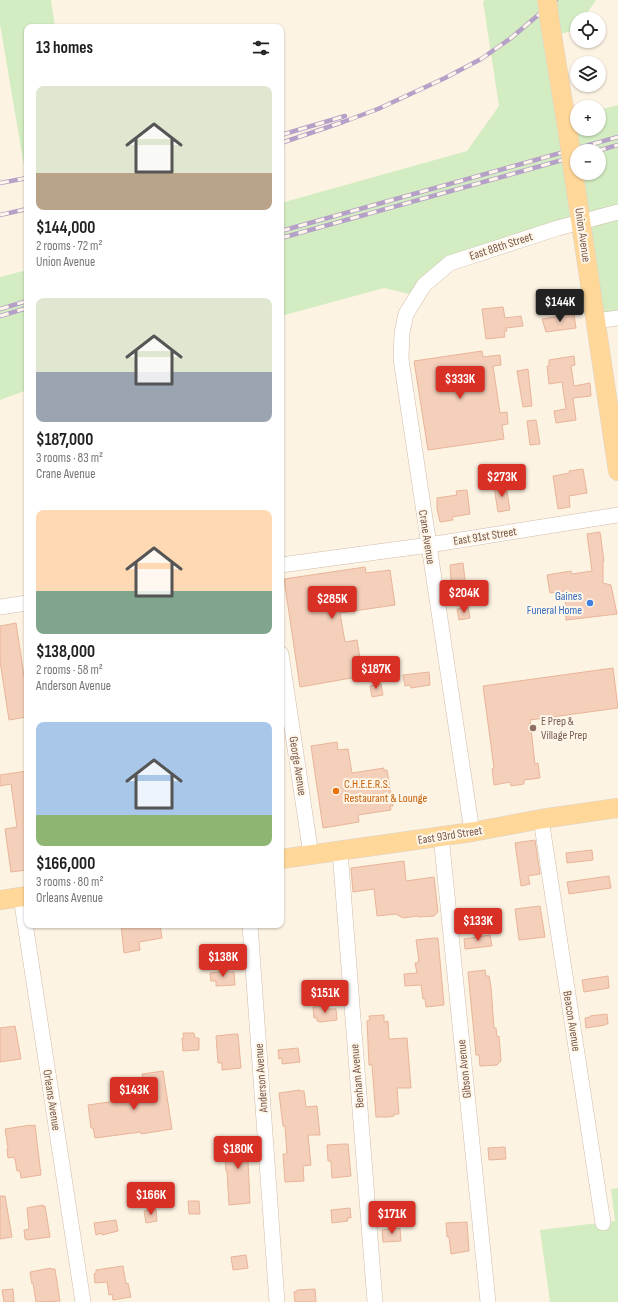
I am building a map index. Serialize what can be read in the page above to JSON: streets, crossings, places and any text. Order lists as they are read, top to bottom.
{
  "streets": {
    "main road": ["Union Avenue", "East 93rd Street"],
    "street": [
      "East 88th Street",
      "East 91st Street",
      "Crane Avenue",
      "George Avenue",
      "Beacon Avenue",
      "Gibson Avenue",
      "Benham Avenue",
      "Anderson Avenue",
      "Orleans Avenue"
    ]
  },
  "crossings": [
    ["Union Avenue", "East 88th Street"],
    ["East 88th Street", "Crane Avenue"],
    ["East 91st Street", "Crane Avenue"],
    ["Crane Avenue", "East 93rd Street"],
    ["George Avenue", "East 93rd Street"],
    ["East 93rd Street", "Beacon Avenue"],
    ["East 93rd Street", "Gibson Avenue"],
    ["East 93rd Street", "Benham Avenue"]
  ],
  "places": ["Gaines Funeral Home", "E Prep & Village Prep", "C.H.E.E.R.S. Restaurant & Lounge"],
  "page": {
    "map_buttons": ["+", "−"],
    "heading": "13 homes",
    "list": [
      {
        "name": "$144,000",
        "note": "2 rooms · 72 m² · Union Avenue"
      },
      {
        "name": "$187,000",
        "note": "3 rooms · 83 m² · Crane Avenue"
      },
      {
        "name": "$138,000",
        "note": "2 rooms · 58 m² · Anderson Avenue"
      },
      {
        "name": "$166,000",
        "note": "3 rooms · 80 m² · Orleans Avenue"
      }
    ],
    "price": [
      "$144K",
      "$333K",
      "$273K",
      "$204K",
      "$285K",
      "$187K",
      "$133K",
      "$138K",
      "$151K",
      "$143K",
      "$180K",
      "$166K",
      "$171K"
    ]
  }
}
